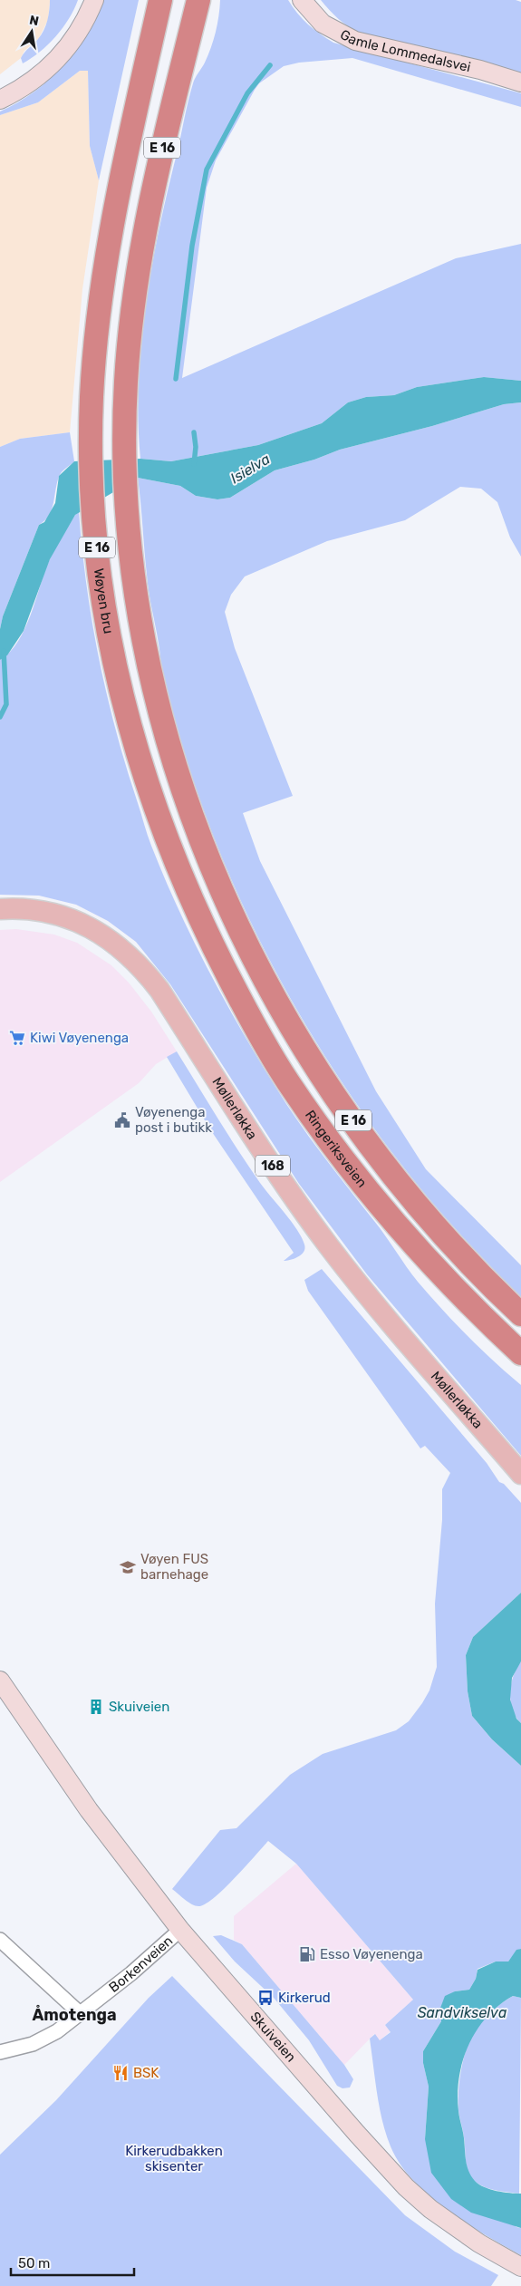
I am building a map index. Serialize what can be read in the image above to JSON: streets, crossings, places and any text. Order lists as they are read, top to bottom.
{
  "streets": {
    "highway": ["E 16", "Wøyen bru", "Ringeriksveien"],
    "main road": [
      "Gamle Lommedalsvei",
      "Møllerløkka",
      "168",
      "Skuiveien"
    ],
    "street": ["Borkenveien"]
  },
  "crossings": [
    ["Wøyen bru", "Ringeriksveien"],
    ["Borkenveien", "Skuiveien"]
  ],
  "districts": ["Åmotenga"],
  "water": ["Isielva", "Sandvikselva"],
  "parks": ["Kirkerudbakken skisenter"],
  "places": {
    "supermarket": ["Kiwi Vøyenenga"],
    "public building": ["Vøyenenga post i butikk"],
    "school or university": ["Vøyen FUS barnehage"],
    "building": ["Skuiveien"],
    "fuel station": ["Esso Vøyenenga"],
    "bus stop": ["Kirkerud"],
    "restaurant": ["BSK"]
  },
  "scale_bar": "50 m",
  "north": "top"
}
